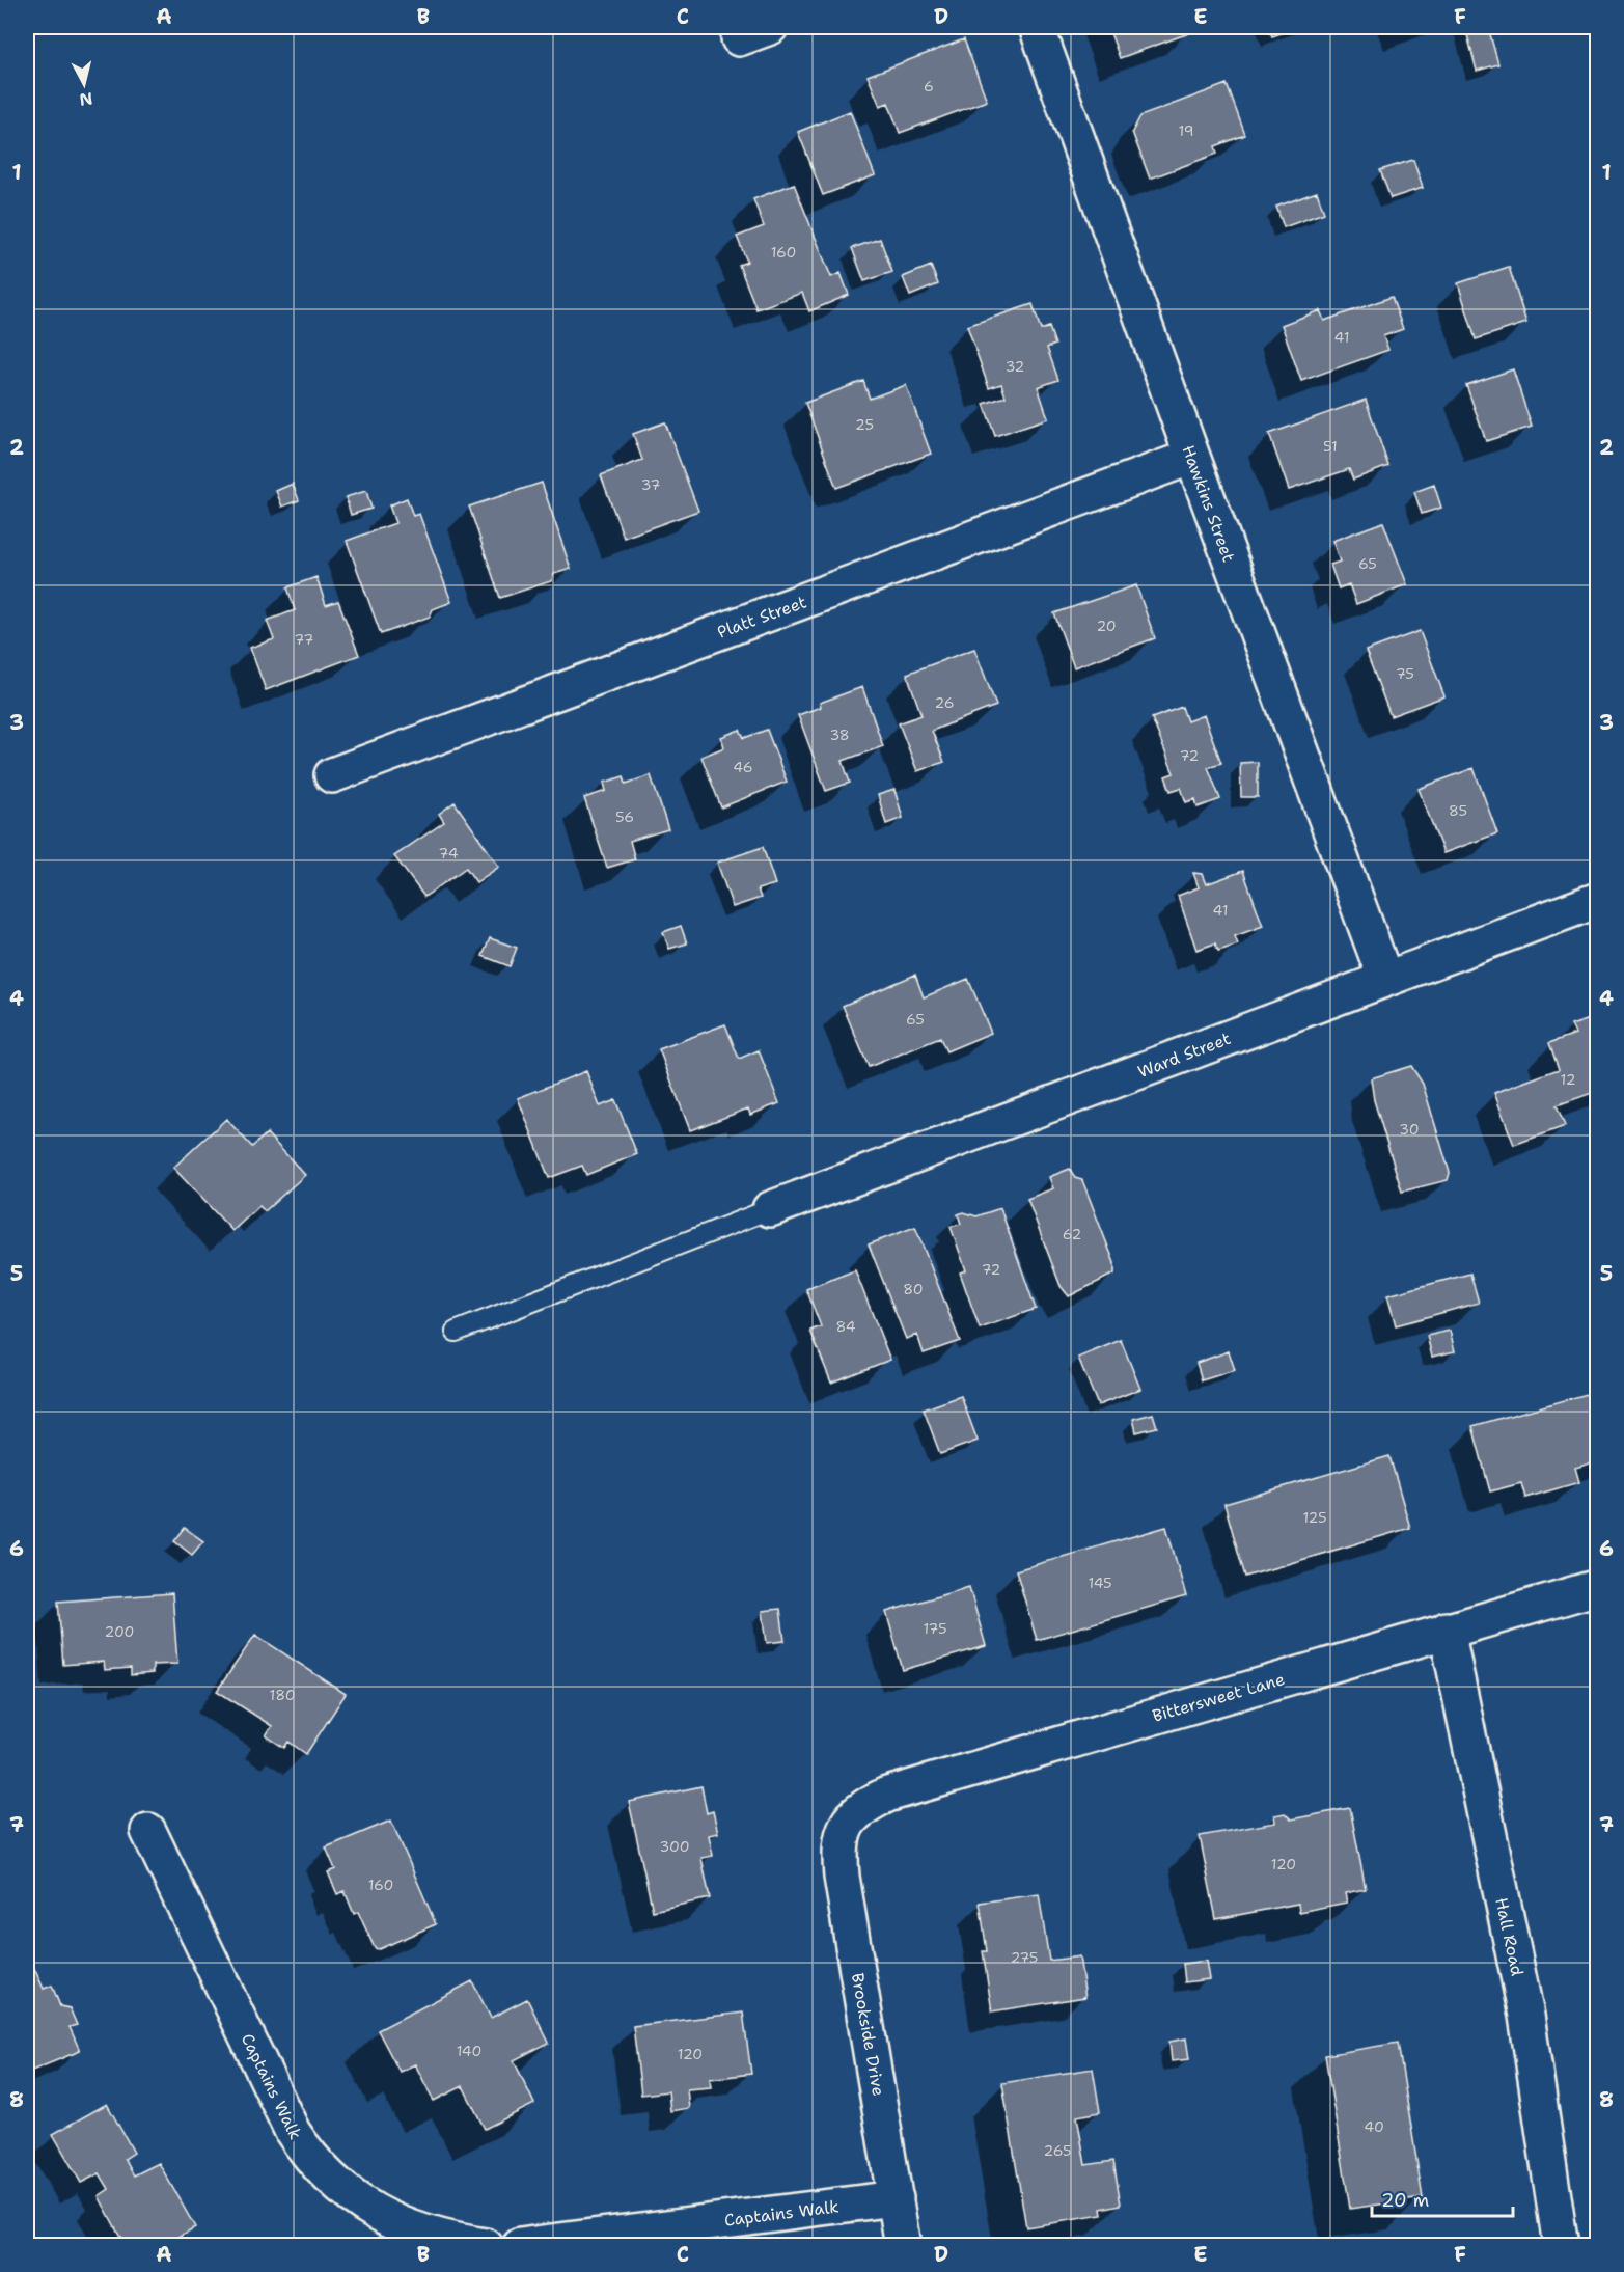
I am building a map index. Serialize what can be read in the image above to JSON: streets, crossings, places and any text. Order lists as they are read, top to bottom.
{
  "streets": {
    "street": [
      "Hawkins Street",
      "Platt Street",
      "Ward Street",
      "Bittersweet Lane",
      "Hall Road",
      "Brookside Drive",
      "Captains Walk"
    ]
  },
  "crossings": [
    ["Hawkins Street", "Platt Street"],
    ["Hawkins Street", "Ward Street"],
    ["Bittersweet Lane", "Hall Road"],
    ["Bittersweet Lane", "Brookside Drive"],
    ["Brookside Drive", "Captains Walk"]
  ],
  "house_numbers": [
    "6",
    "19",
    "160",
    "41",
    "32",
    "25",
    "51",
    "37",
    "65",
    "20",
    "77",
    "75",
    "26",
    "38",
    "72",
    "46",
    "85",
    "56",
    "74",
    "41",
    "65",
    "12",
    "30",
    "62",
    "72",
    "80",
    "84",
    "125",
    "145",
    "175",
    "200",
    "180",
    "300",
    "120",
    "160",
    "275",
    "140",
    "120",
    "40",
    "265"
  ],
  "scale_bar": "20 m",
  "north": "bottom",
  "grid": {
    "columns": [
      "A",
      "B",
      "C",
      "D",
      "E",
      "F"
    ],
    "rows": [
      "1",
      "2",
      "3",
      "4",
      "5",
      "6",
      "7",
      "8"
    ]
  }
}
